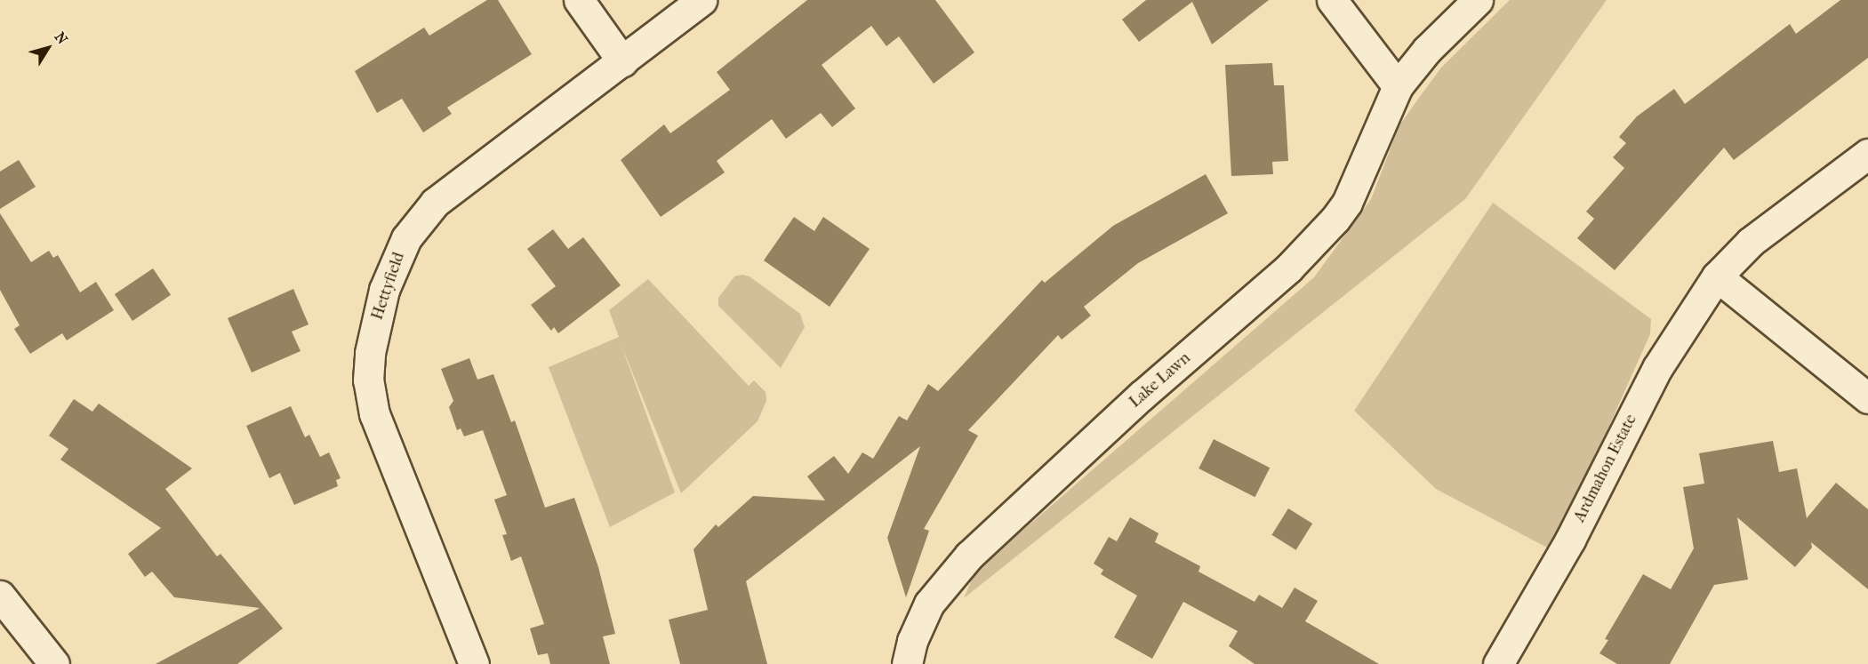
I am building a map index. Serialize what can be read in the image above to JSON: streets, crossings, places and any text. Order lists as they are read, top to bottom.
{
  "streets": {
    "street": ["Hettyfield", "Lake Lawn", "Ardmahon Estate"]
  },
  "north": "top right"
}
